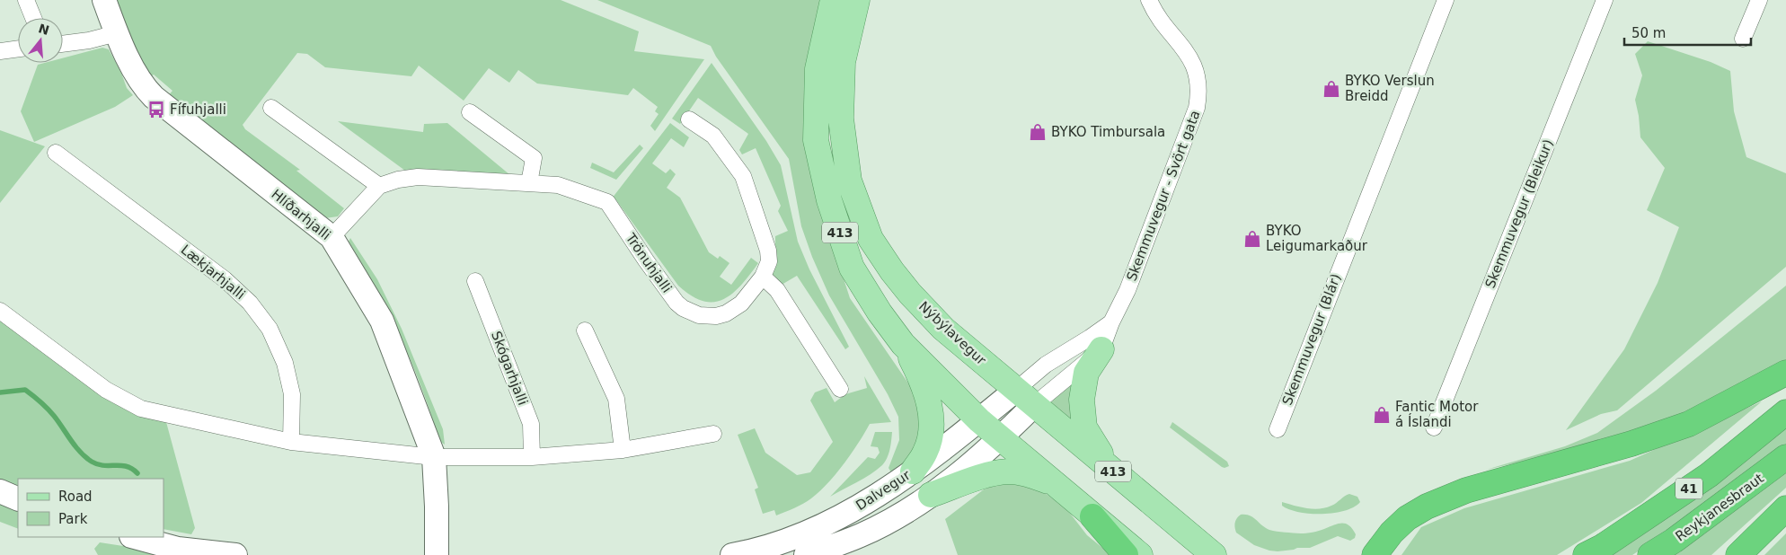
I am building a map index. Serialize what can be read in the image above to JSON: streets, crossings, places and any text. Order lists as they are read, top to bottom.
{
  "streets": {
    "highway": ["41", "Reykjanesbraut"],
    "main road": ["413", "Nýbýlavegur"],
    "street": [
      "Skemmuvegur - Svört gata",
      "Skemmuvegur (Bleikur)",
      "Hlíðarhjalli",
      "Trönuhjalli",
      "Lækjarhjalli",
      "Skemmuvegur (Blár)",
      "Skógarhjalli",
      "Dalvegur"
    ]
  },
  "crossings": [
    ["Skemmuvegur - Svört gata", "Nýbýlavegur"],
    ["Skemmuvegur - Svört gata", "Dalvegur"],
    ["Hlíðarhjalli", "Trönuhjalli"],
    ["413", "Dalvegur"],
    ["Nýbýlavegur", "Dalvegur"]
  ],
  "places": {
    "shop": [
      "BYKO Verslun Breidd",
      "BYKO Timbursala",
      "BYKO Leigumarkaður",
      "Fantic Motor á Íslandi"
    ],
    "bus stop": ["Fífuhjalli"]
  },
  "legend": ["Road", "Park"],
  "scale_bar": "50 m",
  "north": "top"
}
